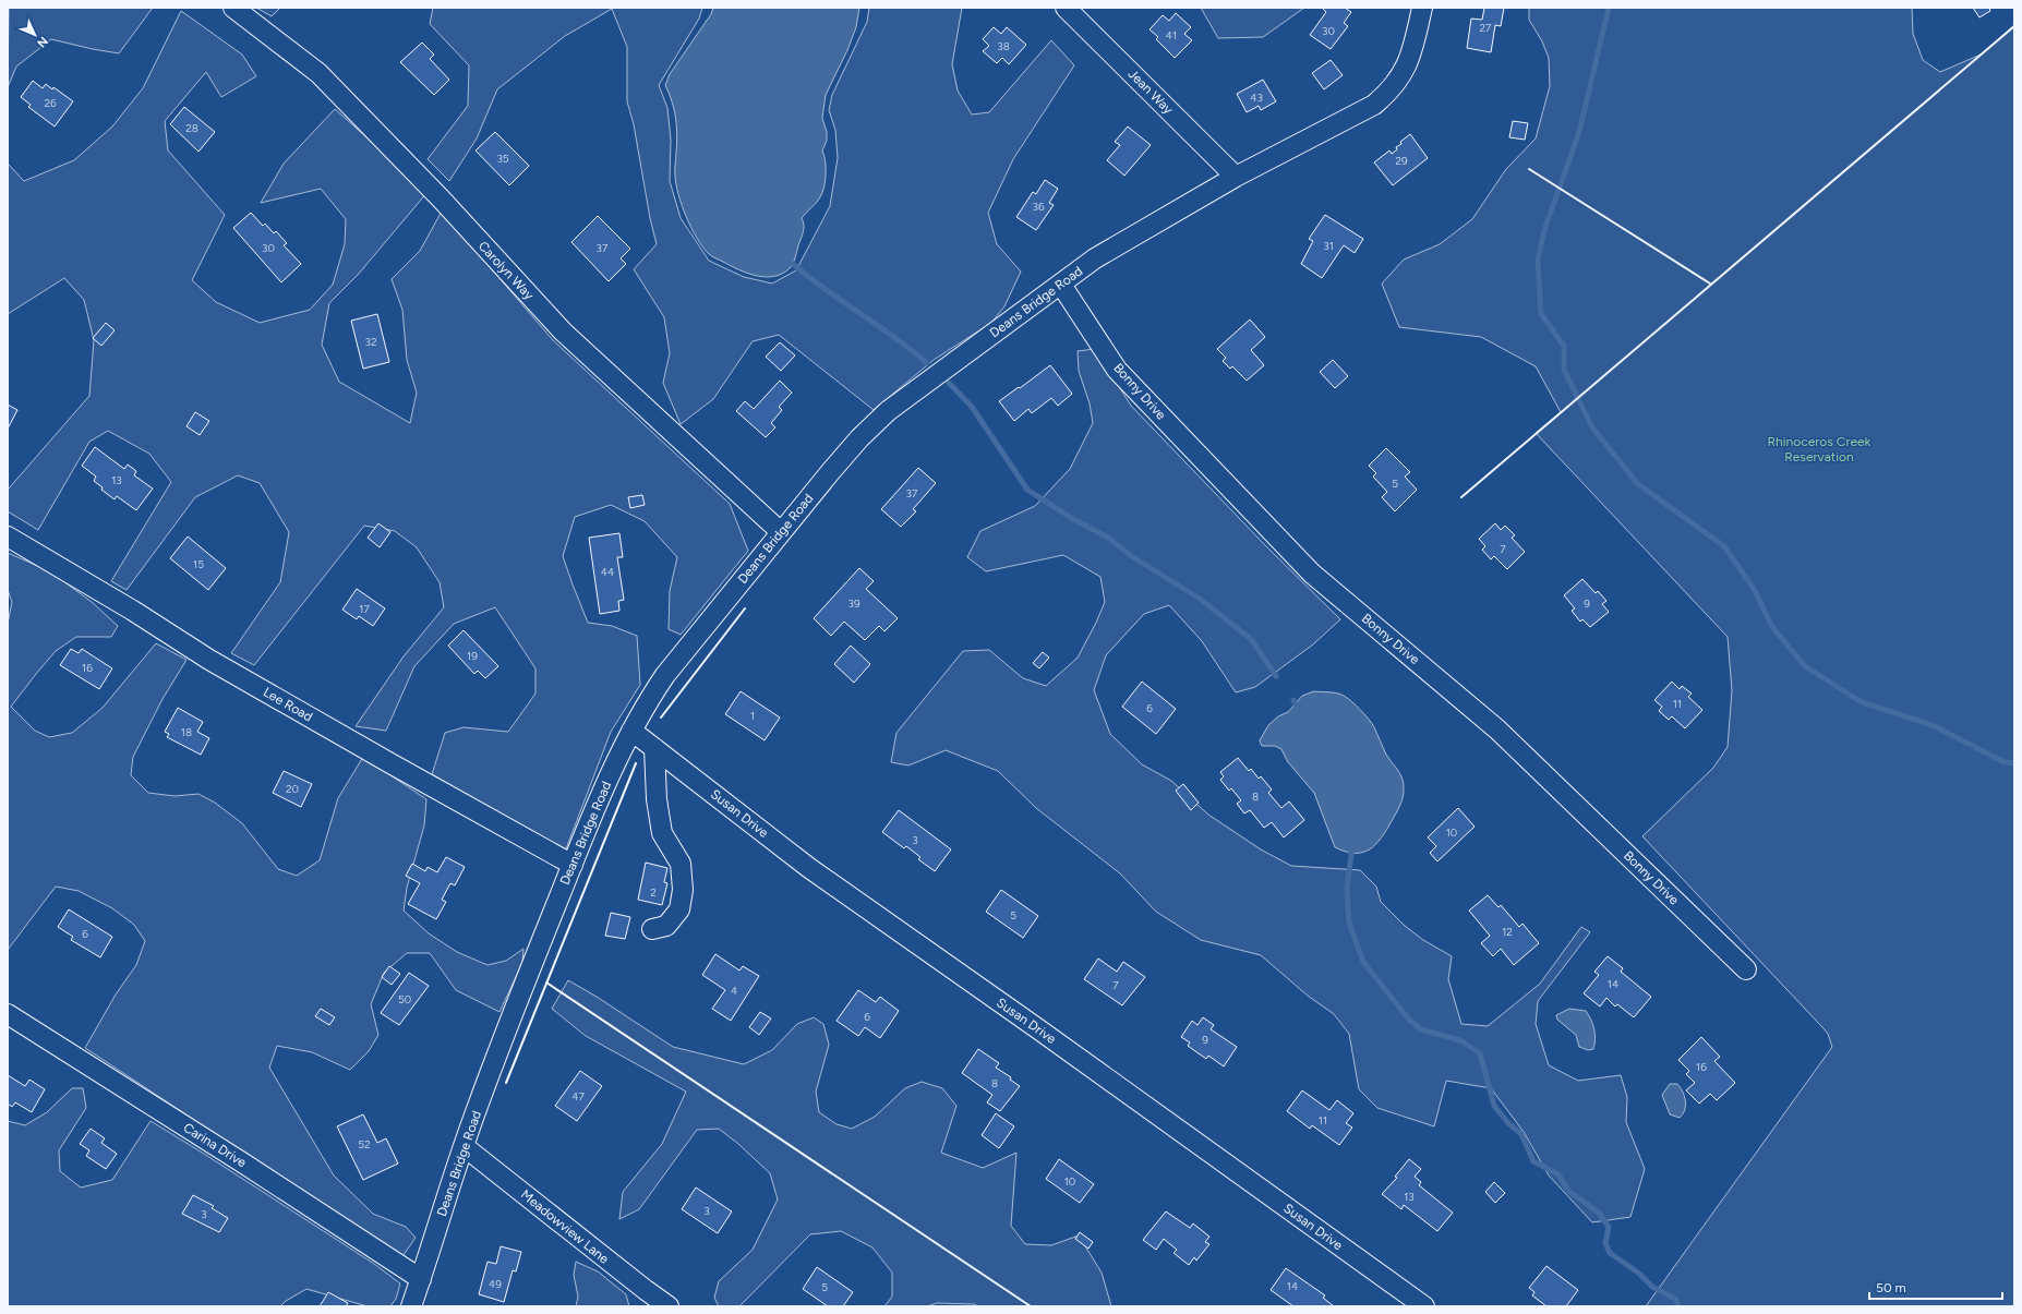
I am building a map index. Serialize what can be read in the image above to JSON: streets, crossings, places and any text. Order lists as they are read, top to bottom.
{
  "streets": {
    "street": [
      "Jean Way",
      "Carolyn Way",
      "Deans Bridge Road",
      "Bonny Drive",
      "Lee Road",
      "Susan Drive",
      "Carina Drive",
      "Meadowview Lane"
    ]
  },
  "crossings": [
    ["Jean Way", "Deans Bridge Road"],
    ["Carolyn Way", "Deans Bridge Road"],
    ["Deans Bridge Road", "Bonny Drive"],
    ["Deans Bridge Road", "Lee Road"],
    ["Deans Bridge Road", "Susan Drive"],
    ["Deans Bridge Road", "Carina Drive"],
    ["Deans Bridge Road", "Meadowview Lane"]
  ],
  "parks": ["Rhinoceros Creek Reservation"],
  "house_numbers": [
    "27",
    "30",
    "41",
    "38",
    "43",
    "26",
    "28",
    "35",
    "29",
    "36",
    "31",
    "30",
    "37",
    "32",
    "13",
    "5",
    "37",
    "7",
    "15",
    "44",
    "39",
    "9",
    "17",
    "19",
    "16",
    "11",
    "6",
    "1",
    "18",
    "20",
    "8",
    "10",
    "3",
    "2",
    "5",
    "12",
    "6",
    "14",
    "7",
    "4",
    "50",
    "6",
    "9",
    "16",
    "8",
    "47",
    "11",
    "52",
    "10",
    "13",
    "3",
    "3",
    "49",
    "14",
    "5"
  ],
  "scale_bar": "50 m",
  "north": "bottom right"
}
